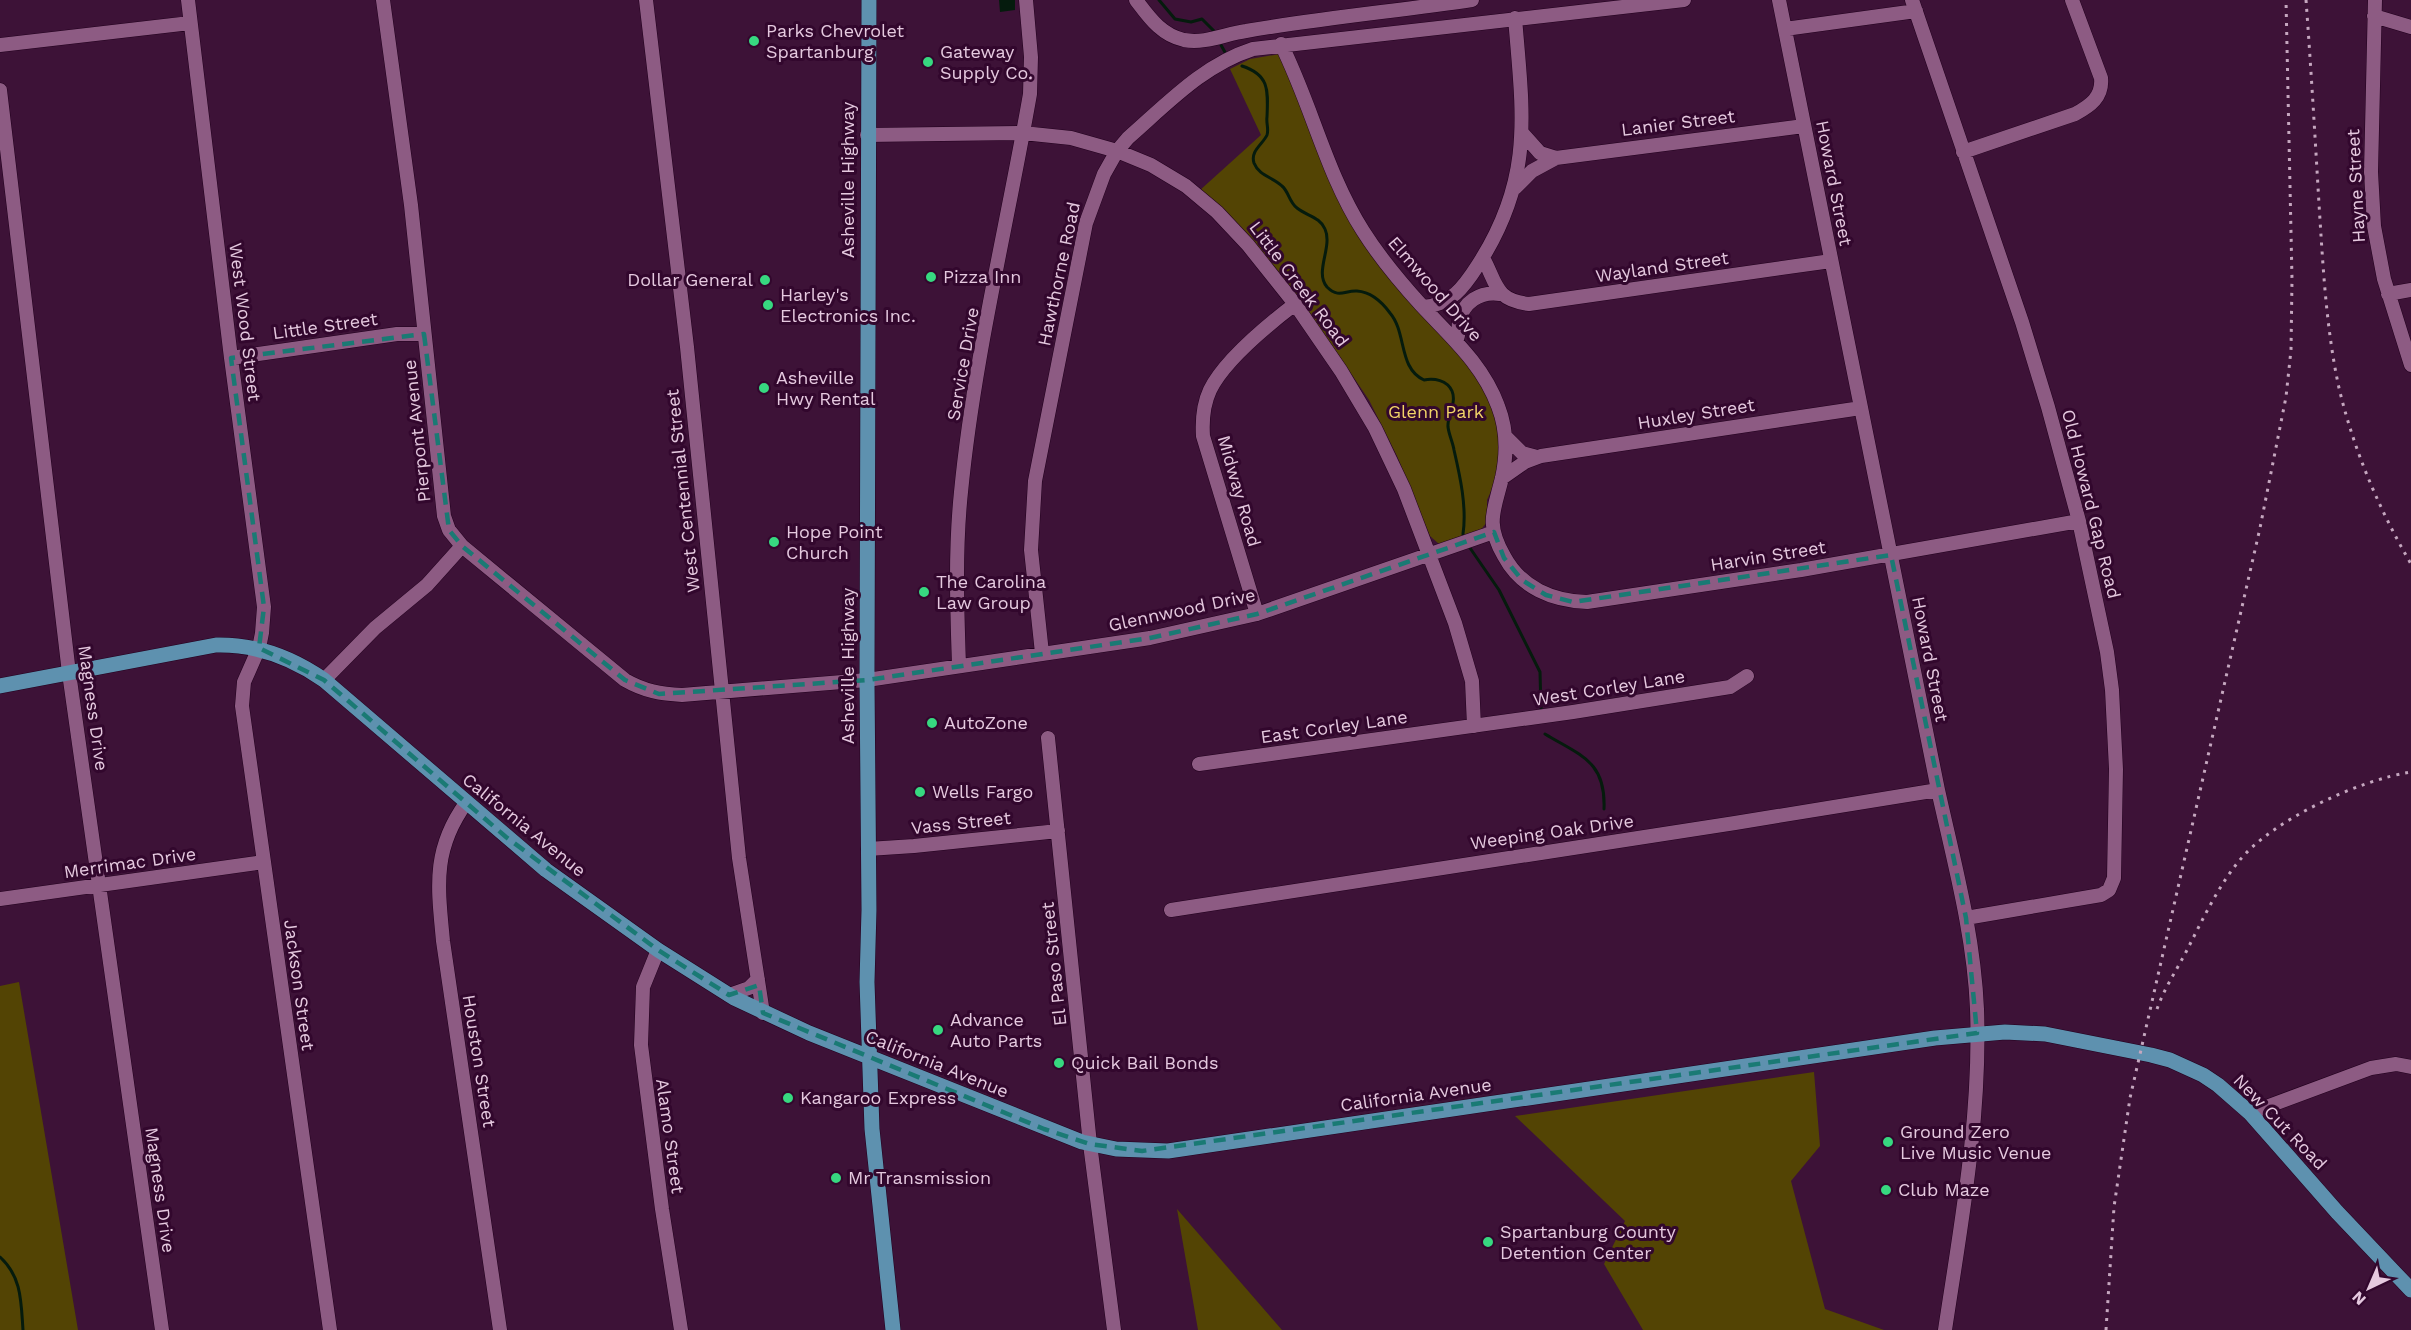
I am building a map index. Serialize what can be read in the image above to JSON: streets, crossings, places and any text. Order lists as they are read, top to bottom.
{
  "streets": {
    "main road": ["Asheville Highway", "California Avenue", "New Cut Road"],
    "street": [
      "Lanier Street",
      "Howard Street",
      "Hayne Street",
      "Wayland Street",
      "Hawthorne Road",
      "Little Creek Road",
      "Elmwood Drive",
      "West Wood Street",
      "Little Street",
      "Service Drive",
      "Huxley Street",
      "Pierpont Avenue",
      "West Centennial Street",
      "Midway Road",
      "Old Howard Gap Road",
      "Harvin Street",
      "Glennwood Drive",
      "West Corley Lane",
      "Magness Drive",
      "East Corley Lane",
      "Vass Street",
      "Weeping Oak Drive",
      "Merrimac Drive",
      "El Paso Street",
      "Jackson Street",
      "Houston Street",
      "Alamo Street"
    ]
  },
  "crossings": [
    ["Lanier Street", "Howard Street"],
    ["Asheville Highway", "Little Creek Road"],
    ["Asheville Highway", "Pierpont Avenue"],
    ["Asheville Highway", "Glennwood Drive"],
    ["Asheville Highway", "Vass Street"],
    ["Asheville Highway", "California Avenue"],
    ["Howard Street", "Wayland Street"],
    ["Howard Street", "Huxley Street"],
    ["Howard Street", "Old Howard Gap Road"],
    ["Howard Street", "Harvin Street"],
    ["Howard Street", "California Avenue"],
    ["Howard Street", "Weeping Oak Drive"],
    ["Howard Street", "New Cut Road"],
    ["Hawthorne Road", "Little Creek Road"],
    ["Hawthorne Road", "Elmwood Drive"],
    ["Hawthorne Road", "Glennwood Drive"],
    ["Little Creek Road", "Service Drive"],
    ["Little Creek Road", "Midway Road"],
    ["Little Creek Road", "Glennwood Drive"],
    ["Little Creek Road", "West Corley Lane"],
    ["Little Creek Road", "East Corley Lane"],
    ["Elmwood Drive", "Huxley Street"],
    ["Elmwood Drive", "Harvin Street"],
    ["Elmwood Drive", "Glennwood Drive"],
    ["West Wood Street", "Little Street"],
    ["West Wood Street", "California Avenue"],
    ["West Wood Street", "Jackson Street"],
    ["Little Street", "Pierpont Avenue"],
    ["Service Drive", "Glennwood Drive"],
    ["Pierpont Avenue", "West Centennial Street"],
    ["Pierpont Avenue", "Glennwood Drive"],
    ["West Centennial Street", "California Avenue"],
    ["Midway Road", "Glennwood Drive"],
    ["Old Howard Gap Road", "Harvin Street"],
    ["Harvin Street", "Glennwood Drive"],
    ["West Corley Lane", "East Corley Lane"],
    ["Magness Drive", "California Avenue"],
    ["Magness Drive", "Merrimac Drive"],
    ["Vass Street", "El Paso Street"],
    ["California Avenue", "El Paso Street"],
    ["California Avenue", "Jackson Street"],
    ["California Avenue", "Houston Street"],
    ["California Avenue", "New Cut Road"],
    ["California Avenue", "Alamo Street"],
    ["Merrimac Drive", "Jackson Street"]
  ],
  "parks": ["Glenn Park"],
  "places": [
    "Parks Chevrolet Spartanburg",
    "Gateway Supply Co.",
    "Pizza Inn",
    "Dollar General",
    "Harley's Electronics Inc.",
    "Asheville Hwy Rental",
    "Hope Point Church",
    "The Carolina Law Group",
    "AutoZone",
    "Wells Fargo",
    "Advance Auto Parts",
    "Quick Bail Bonds",
    "Kangaroo Express",
    "Ground Zero Live Music Venue",
    "Mr Transmission",
    "Club Maze",
    "Spartanburg County Detention Center"
  ],
  "north": "bottom left"
}
